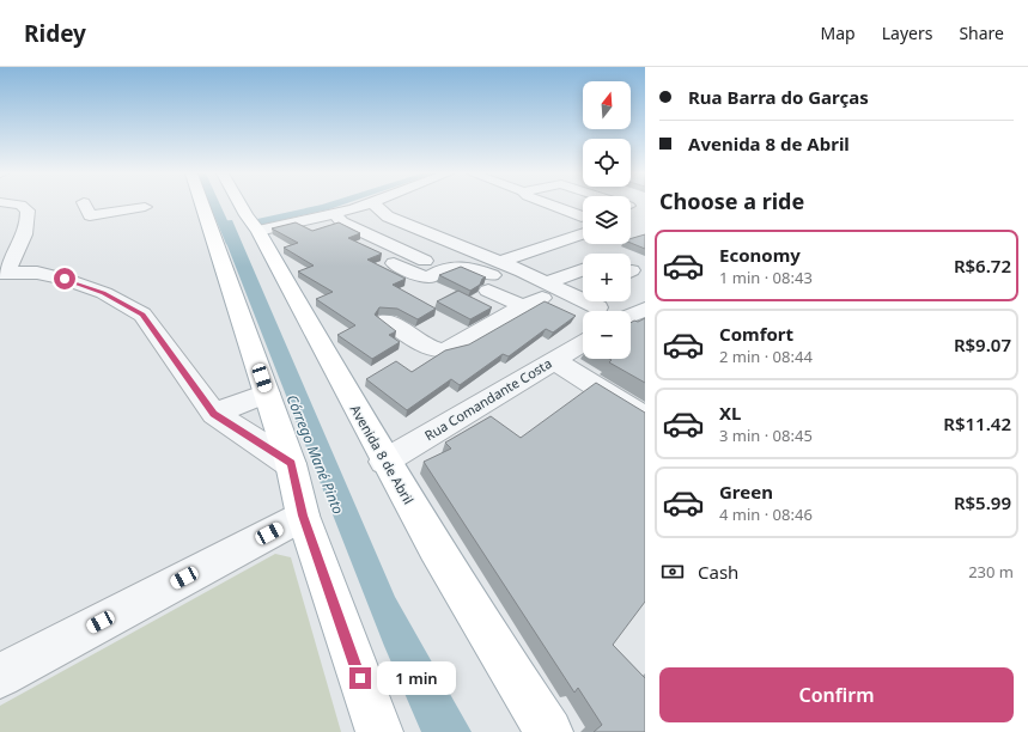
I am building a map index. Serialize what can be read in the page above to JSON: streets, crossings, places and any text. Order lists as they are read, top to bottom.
{
  "streets": {
    "main road": ["Avenida 8 de Abril"],
    "street": ["Rua Comandante Costa"]
  },
  "crossings": [
    ["Rua Comandante Costa", "Avenida 8 de Abril"]
  ],
  "water": ["Córrego Mané Pinto"],
  "north": "top",
  "page": {
    "header": "Ridey",
    "nav": ["Map", "Layers", "Share"],
    "banner": ["Rua Barra do Garças", "Avenida 8 de Abril"],
    "map_buttons": ["+", "−"],
    "heading": "Choose a ride",
    "list": [
      {
        "name": "Economy",
        "note": "1 min · 08:43",
        "value": "R$6.72"
      },
      {
        "name": "Comfort",
        "note": "2 min · 08:44",
        "value": "R$9.07"
      },
      {
        "name": "XL",
        "note": "3 min · 08:45",
        "value": "R$11.42"
      },
      {
        "name": "Green",
        "note": "4 min · 08:46",
        "value": "R$5.99"
      }
    ],
    "pay": ["Cash", "230 m"],
    "buttons": "Confirm",
    "bubble": "1 min"
  }
}
